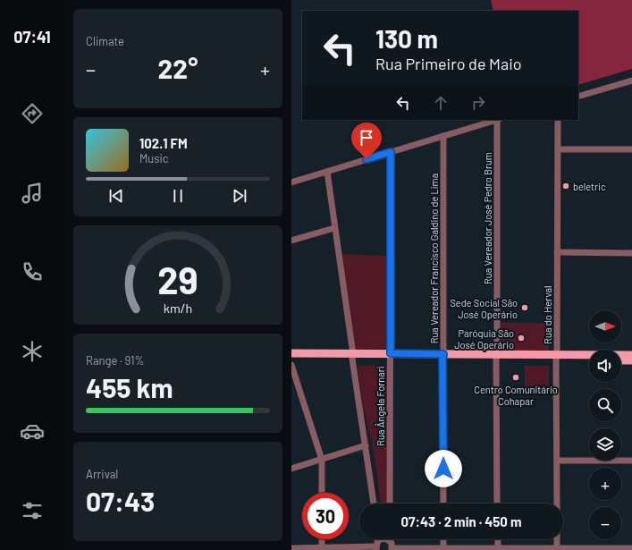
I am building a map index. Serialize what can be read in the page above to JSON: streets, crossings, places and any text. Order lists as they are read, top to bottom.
{
  "streets": {
    "street": [
      "Rua Vereador José Pedro Brum",
      "Rua Vereador Francisco Galdino de Lima",
      "Rua do Herval",
      "Rua Ângela Fornari"
    ]
  },
  "places": [
    "beletric",
    "Sede Social São José Operário",
    "Paróquia São José Operário",
    "Centro Comunitário Cohapar"
  ],
  "north": "right",
  "page": {
    "tabs": "07:41",
    "tile": [
      "Climate",
      ["Range · 91%", "455 km"],
      ["Arrival", "07:43"]
    ],
    "turn": ["130 m", "Rua Primeiro de Maio"],
    "heat": ["−", "22°", "+"],
    "song": ["102.1 FM", "Music"],
    "map_buttons": ["+", "−"],
    "limit": "30",
    "trip": "07:43 · 2 min · 450 m",
    "gauge": ["29", "km/h"]
  }
}
